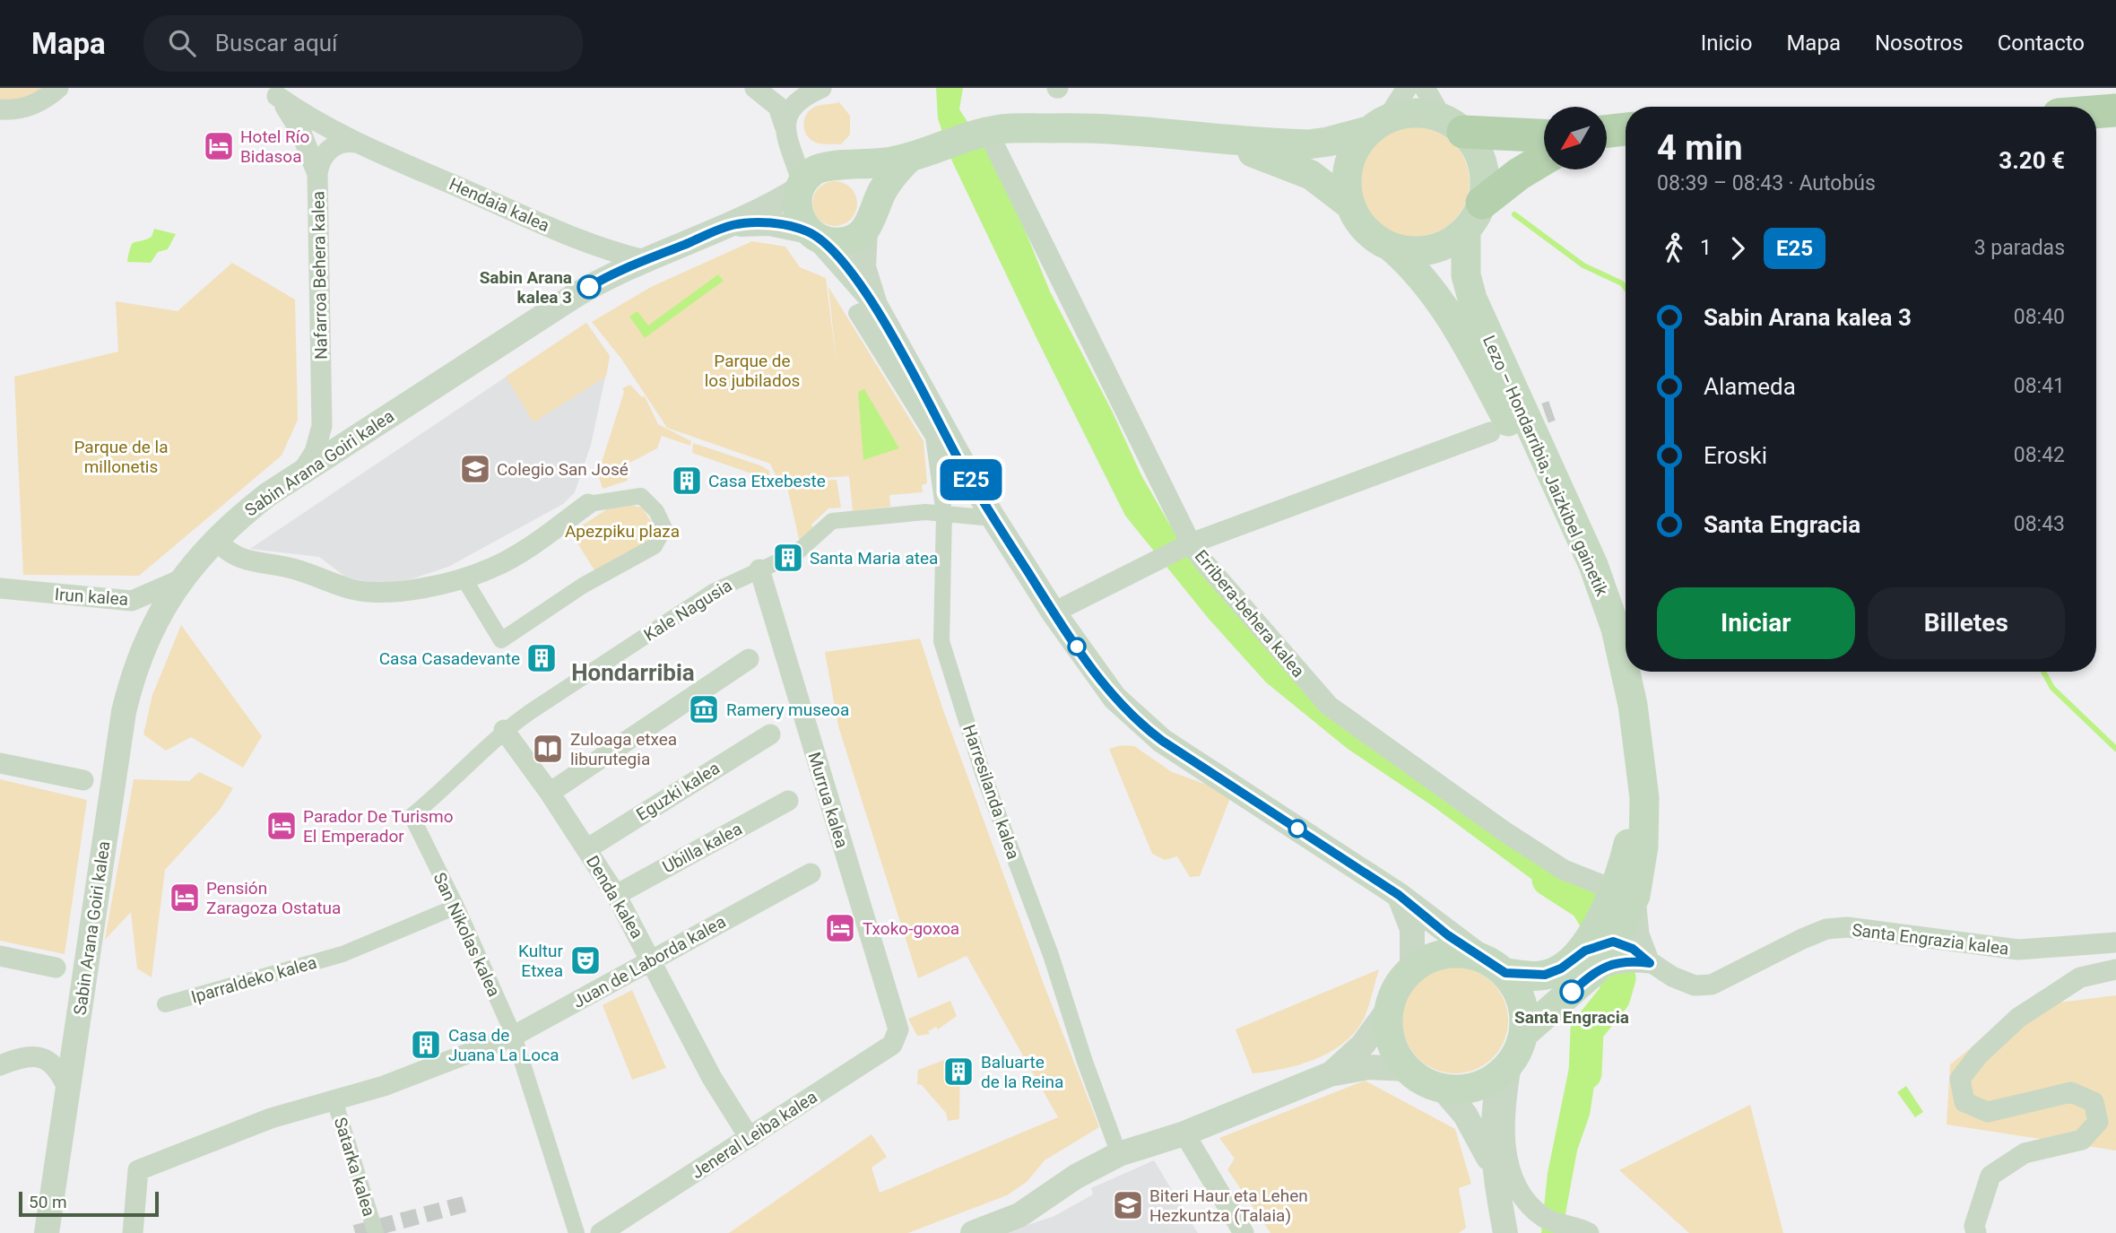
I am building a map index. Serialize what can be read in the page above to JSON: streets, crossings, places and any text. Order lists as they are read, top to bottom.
{
  "streets": {
    "main road": ["Lezo – Hondarribia, Jaizkibel gainetik"],
    "street": [
      "Hendaia kalea",
      "Nafarroa Behera kalea",
      "Sabin Arana Goiri kalea",
      "Irun kalea",
      "Kale Nagusia",
      "Erribera-behera kalea",
      "Eguzki kalea",
      "Harresilanda kalea",
      "Murrua kalea",
      "Ubilla kalea",
      "Denda kalea",
      "San Nikolas kalea",
      "Santa Engrazia kalea",
      "Juan de Laborda kalea",
      "Iparraldeko kalea",
      "Jeneral Leiba kalea",
      "Satarka kalea"
    ]
  },
  "crossings": [
    ["Hendaia kalea", "Nafarroa Behera kalea"],
    ["Hendaia kalea", "Sabin Arana Goiri kalea"],
    ["Nafarroa Behera kalea", "Sabin Arana Goiri kalea"],
    ["Sabin Arana Goiri kalea", "Irun kalea"],
    ["Lezo – Hondarribia, Jaizkibel gainetik", "Erribera-behera kalea"],
    ["Lezo – Hondarribia, Jaizkibel gainetik", "Santa Engrazia kalea"],
    ["Kale Nagusia", "Harresilanda kalea"],
    ["Kale Nagusia", "Murrua kalea"],
    ["Kale Nagusia", "Denda kalea"],
    ["Kale Nagusia", "San Nikolas kalea"],
    ["Erribera-behera kalea", "Santa Engrazia kalea"],
    ["Eguzki kalea", "Denda kalea"],
    ["Murrua kalea", "Jeneral Leiba kalea"],
    ["Ubilla kalea", "Denda kalea"],
    ["Denda kalea", "Juan de Laborda kalea"],
    ["Denda kalea", "Jeneral Leiba kalea"],
    ["San Nikolas kalea", "Juan de Laborda kalea"],
    ["San Nikolas kalea", "Iparraldeko kalea"],
    ["Juan de Laborda kalea", "Satarka kalea"]
  ],
  "districts": ["Hondarribia"],
  "parks": ["Parque de los jubilados", "Parque de la millonetis", "Apezpiku plaza"],
  "places": {
    "hotel": [
      "Hotel Río Bidasoa",
      "Parador De Turismo El Emperador",
      "Pensión Zaragoza Ostatua",
      "Txoko-goxoa"
    ],
    "other": ["Sabin Arana kalea 3", "Santa Engracia"],
    "school or university": ["Colegio San José", "Biteri Haur eta Lehen Hezkuntza (Talaia)"],
    "building": [
      "Casa Etxebeste",
      "Santa Maria atea",
      "Casa Casadevante",
      "Casa de Juana La Loca",
      "Baluarte de la Reina"
    ],
    "museum": ["Ramery museoa"],
    "library": ["Zuloaga etxea liburutegia"],
    "theatre": ["Kultur Etxea"]
  },
  "lines": ["bus line E25"],
  "scale_bar": "50 m",
  "north": "bottom left",
  "page": {
    "header": "Mapa",
    "search": "Buscar aquí",
    "nav": [
      "Inicio",
      "Mapa",
      "Nosotros",
      "Contacto"
    ],
    "on_map": "E25",
    "heading": ["4 min", "08:39 – 08:43 · Autobús", "3.20 €"],
    "legs": ["1", "E25", "3 paradas"],
    "list": [
      {
        "name": "Sabin Arana kalea 3",
        "value": "08:40"
      },
      {
        "name": "Alameda",
        "value": "08:41"
      },
      {
        "name": "Eroski",
        "value": "08:42"
      },
      {
        "name": "Santa Engracia",
        "value": "08:43"
      }
    ],
    "buttons": ["Iniciar", "Billetes"],
    "scale": "50 m"
  }
}
